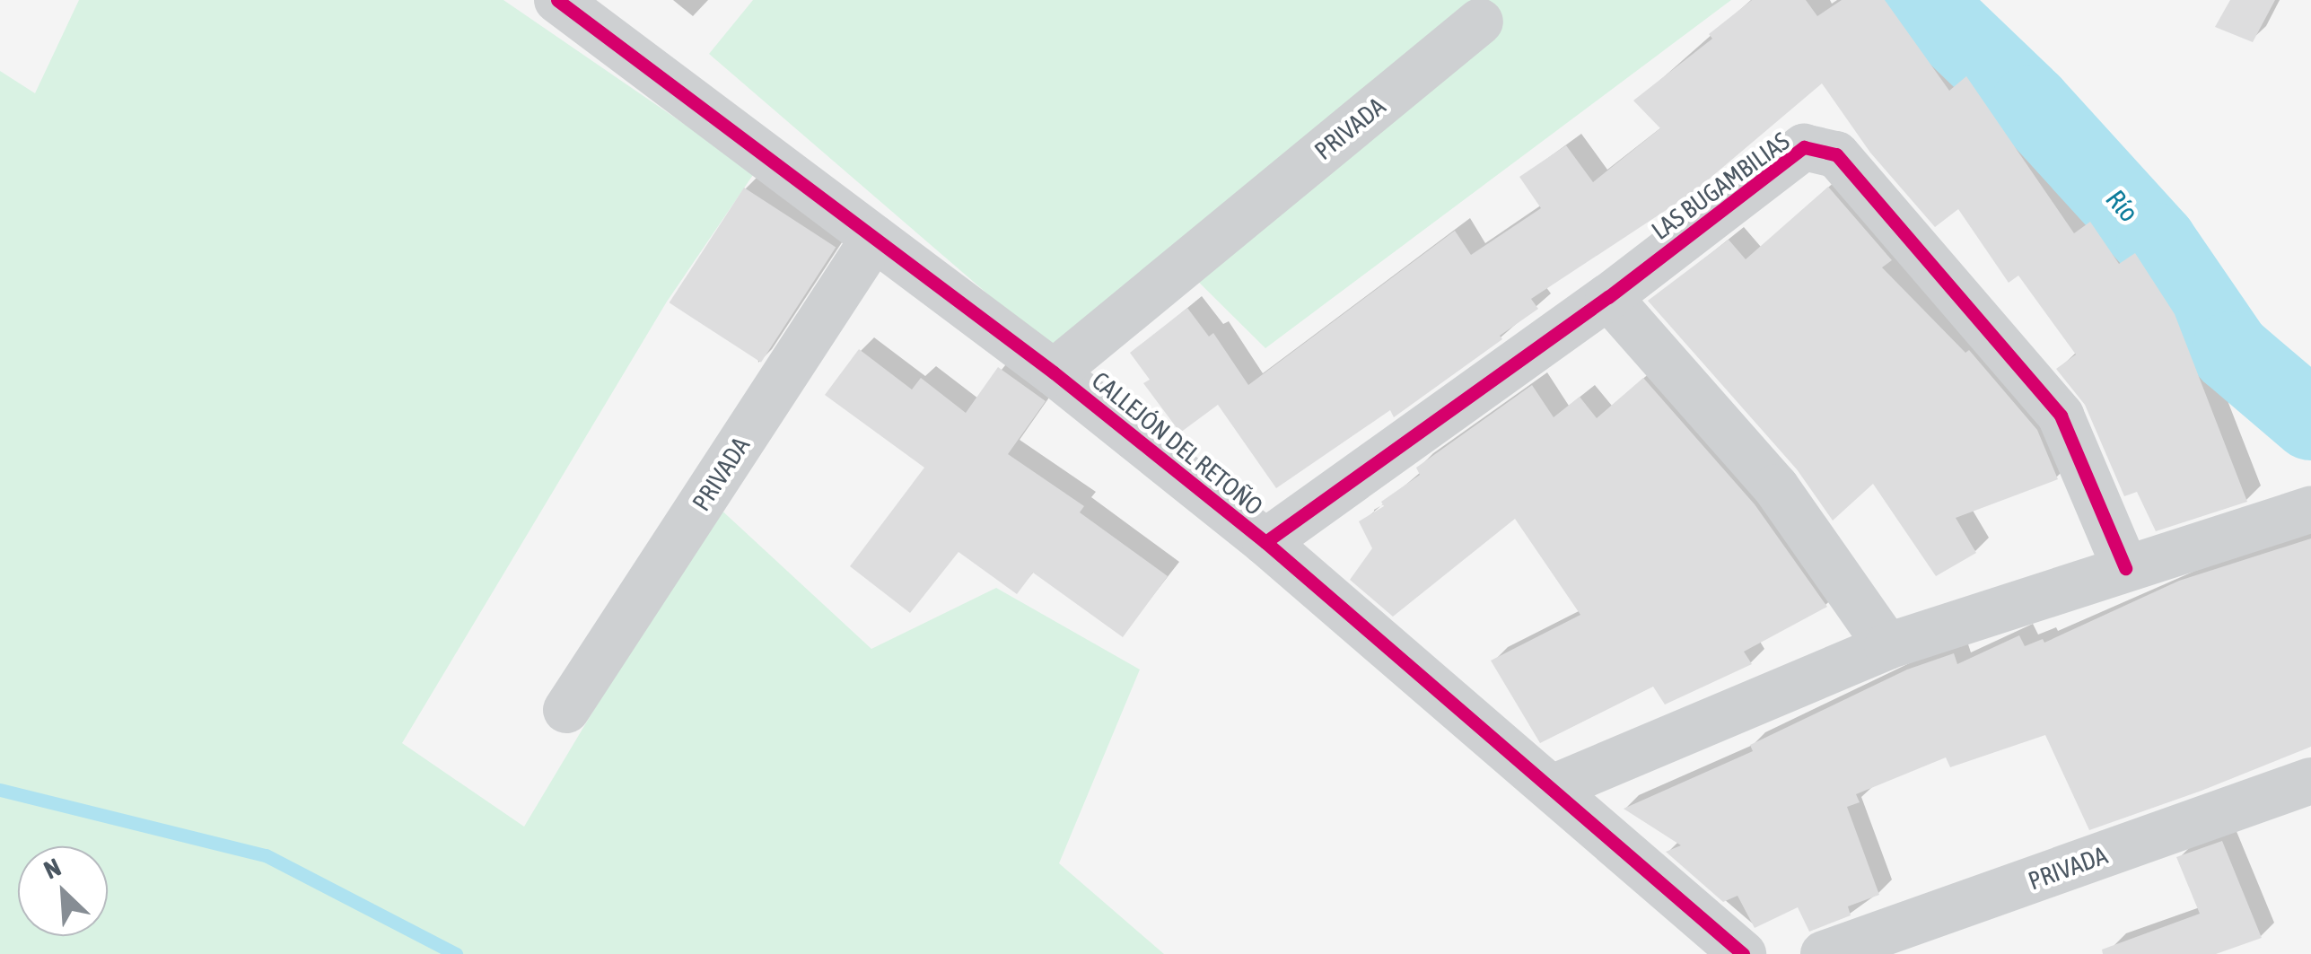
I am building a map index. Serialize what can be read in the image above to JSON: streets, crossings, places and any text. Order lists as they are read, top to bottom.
{
  "streets": {
    "street": ["PRIVADA", "LAS BUGAMBILIAS", "CALLEJÓN DEL RETOÑO"]
  },
  "crossings": [
    ["PRIVADA", "CALLEJÓN DEL RETOÑO"],
    ["LAS BUGAMBILIAS", "CALLEJÓN DEL RETOÑO"]
  ],
  "water": ["Río"],
  "north": "top left"
}
